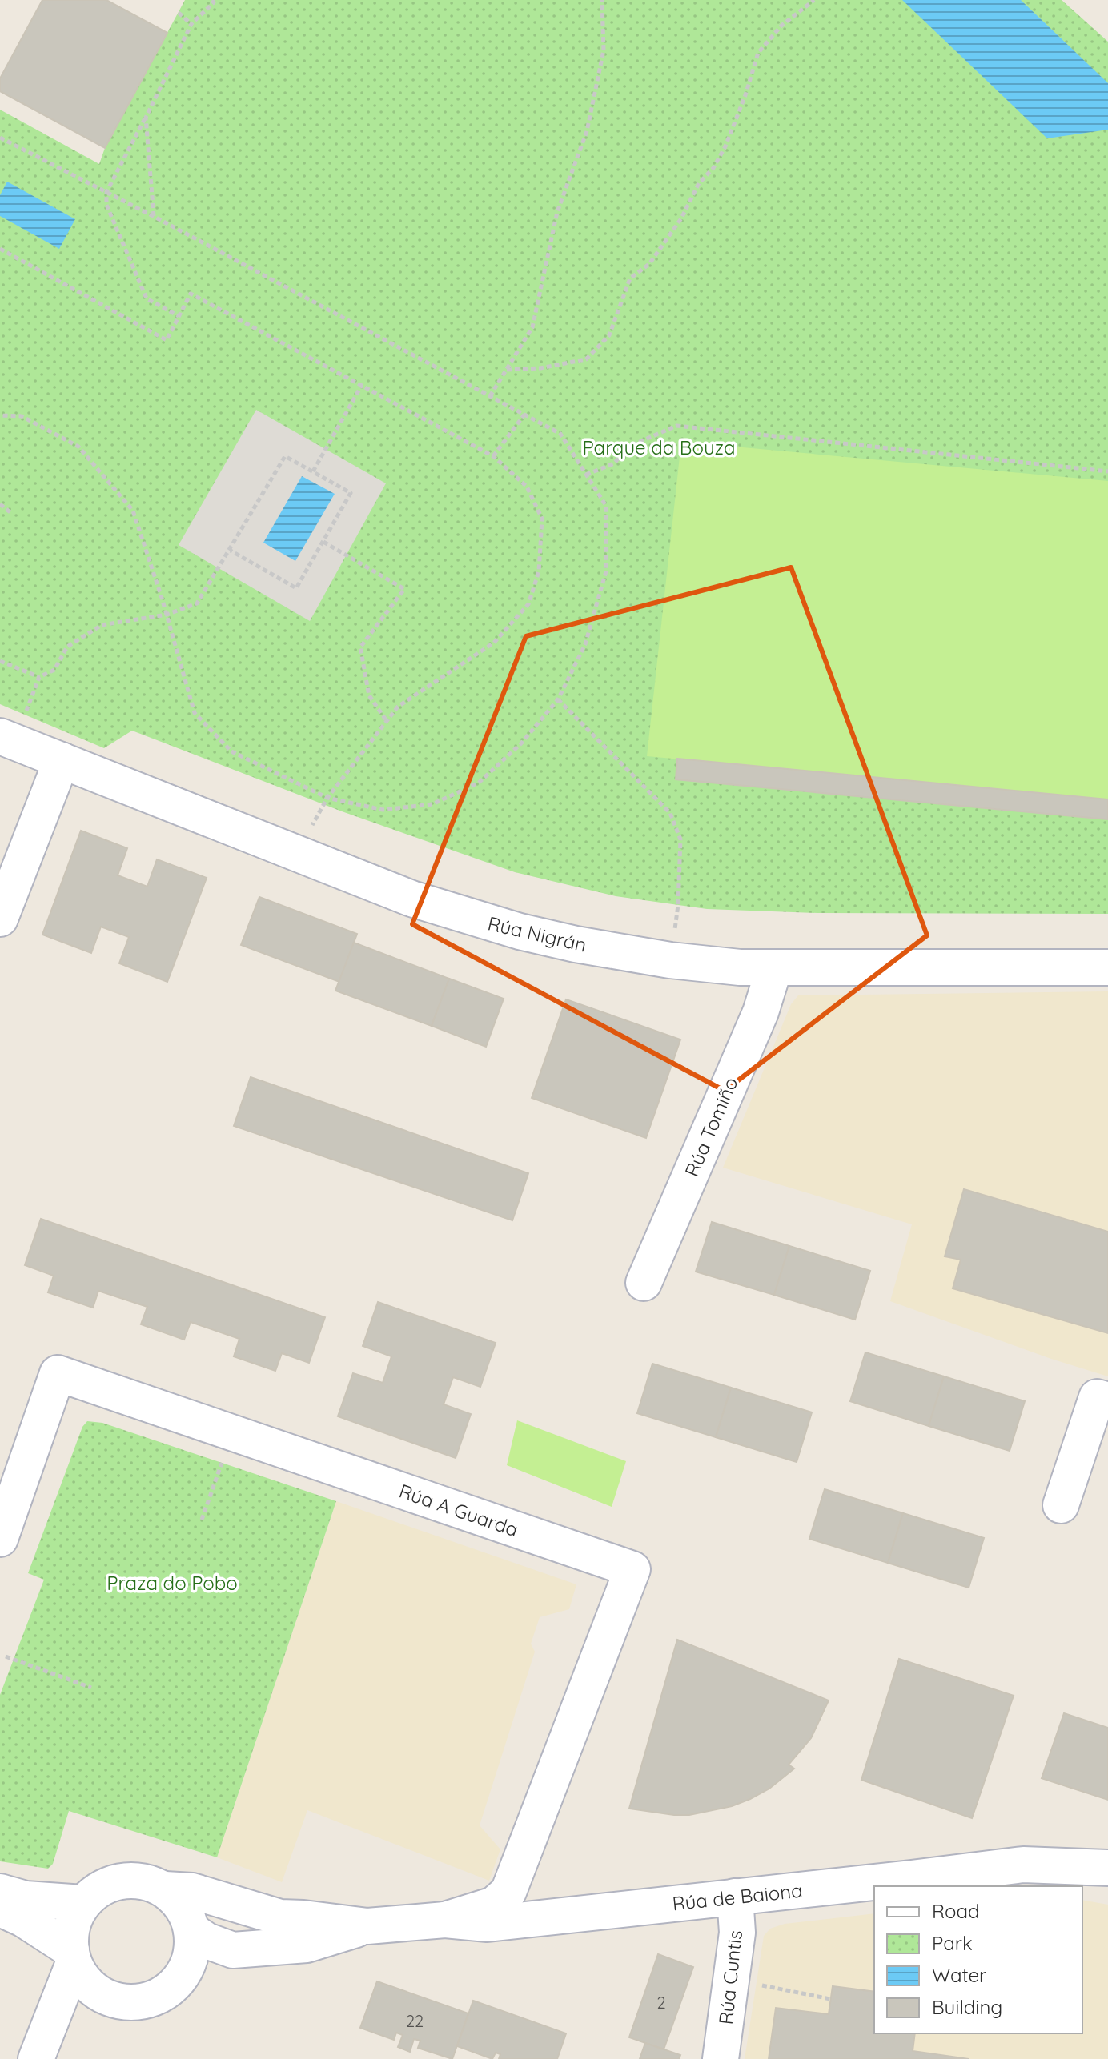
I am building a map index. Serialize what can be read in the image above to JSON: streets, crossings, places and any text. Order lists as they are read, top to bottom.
{
  "streets": {
    "street": [
      "Rúa Nigrán",
      "Rúa Tomiño",
      "Rúa A Guarda",
      "Rúa de Baiona",
      "Rúa Cuntis"
    ]
  },
  "crossings": [
    ["Rúa Nigrán", "Rúa Tomiño"],
    ["Rúa A Guarda", "Rúa de Baiona"],
    ["Rúa de Baiona", "Rúa Cuntis"]
  ],
  "parks": ["Parque da Bouza", "Praza do Pobo"],
  "house_numbers": ["2", "22"],
  "legend": [
    "Road",
    "Park",
    "Water",
    "Building"
  ]
}
